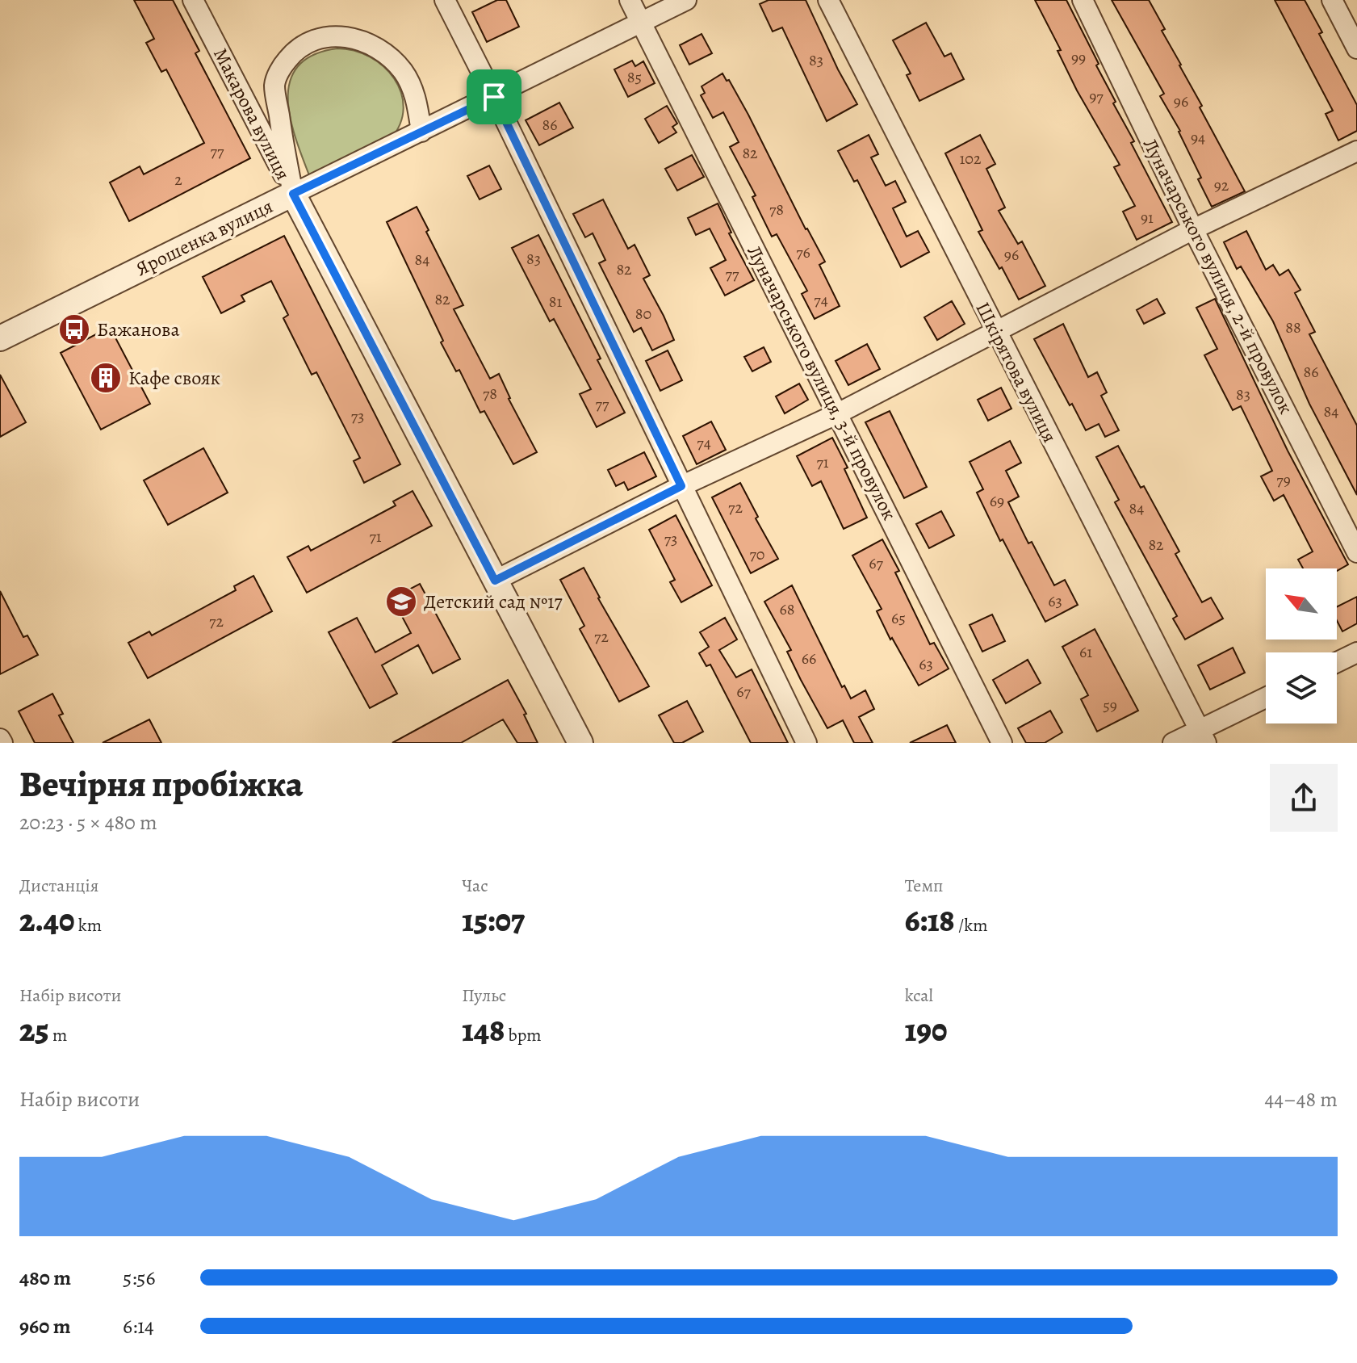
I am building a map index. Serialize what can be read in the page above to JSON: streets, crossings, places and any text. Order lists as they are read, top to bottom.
{
  "streets": {
    "street": [
      "Макарова вулиця",
      "Ярошенка вулиця",
      "Луначарського вулиця, 2-й провулок",
      "Шкірятова вулиця",
      "Луначарського вулиця, 3-й провулок"
    ]
  },
  "crossings": [
    ["Макарова вулиця", "Ярошенка вулиця"],
    ["Ярошенка вулиця", "Луначарського вулиця, 3-й провулок"]
  ],
  "places": {
    "bus stop": ["Бажанова"],
    "building": ["Кафе свояк"],
    "school or university": ["Детский сад №17"]
  },
  "house_numbers": [
    "99",
    "83",
    "85",
    "97",
    "96",
    "86",
    "94",
    "77",
    "82",
    "102",
    "2",
    "92",
    "78",
    "91",
    "76",
    "96",
    "83",
    "84",
    "82",
    "77",
    "82",
    "74",
    "81",
    "80",
    "88",
    "86",
    "78",
    "83",
    "77",
    "84",
    "73",
    "74",
    "71",
    "79",
    "69",
    "72",
    "84",
    "71",
    "73",
    "82",
    "70",
    "67",
    "63",
    "68",
    "65",
    "72",
    "72",
    "61",
    "66",
    "63",
    "67",
    "59"
  ],
  "north": "top left",
  "page": {
    "heading": ["Вечірня пробіжка", "20:23 · 5 × 480 m"],
    "stats": [
      ["Дистанція", "2.40 km"],
      ["Час", "15:07"],
      ["Темп", "6:18 /km"],
      ["Набір висоти", "25 m"],
      ["Пульс", "148 bpm"],
      ["kcal", "190"]
    ],
    "chart": ["Набір висоти", "44–48 m"],
    "list": [
      {
        "name": "480 m",
        "note": "5:56"
      },
      {
        "name": "960 m",
        "note": "6:14"
      }
    ]
  }
}
